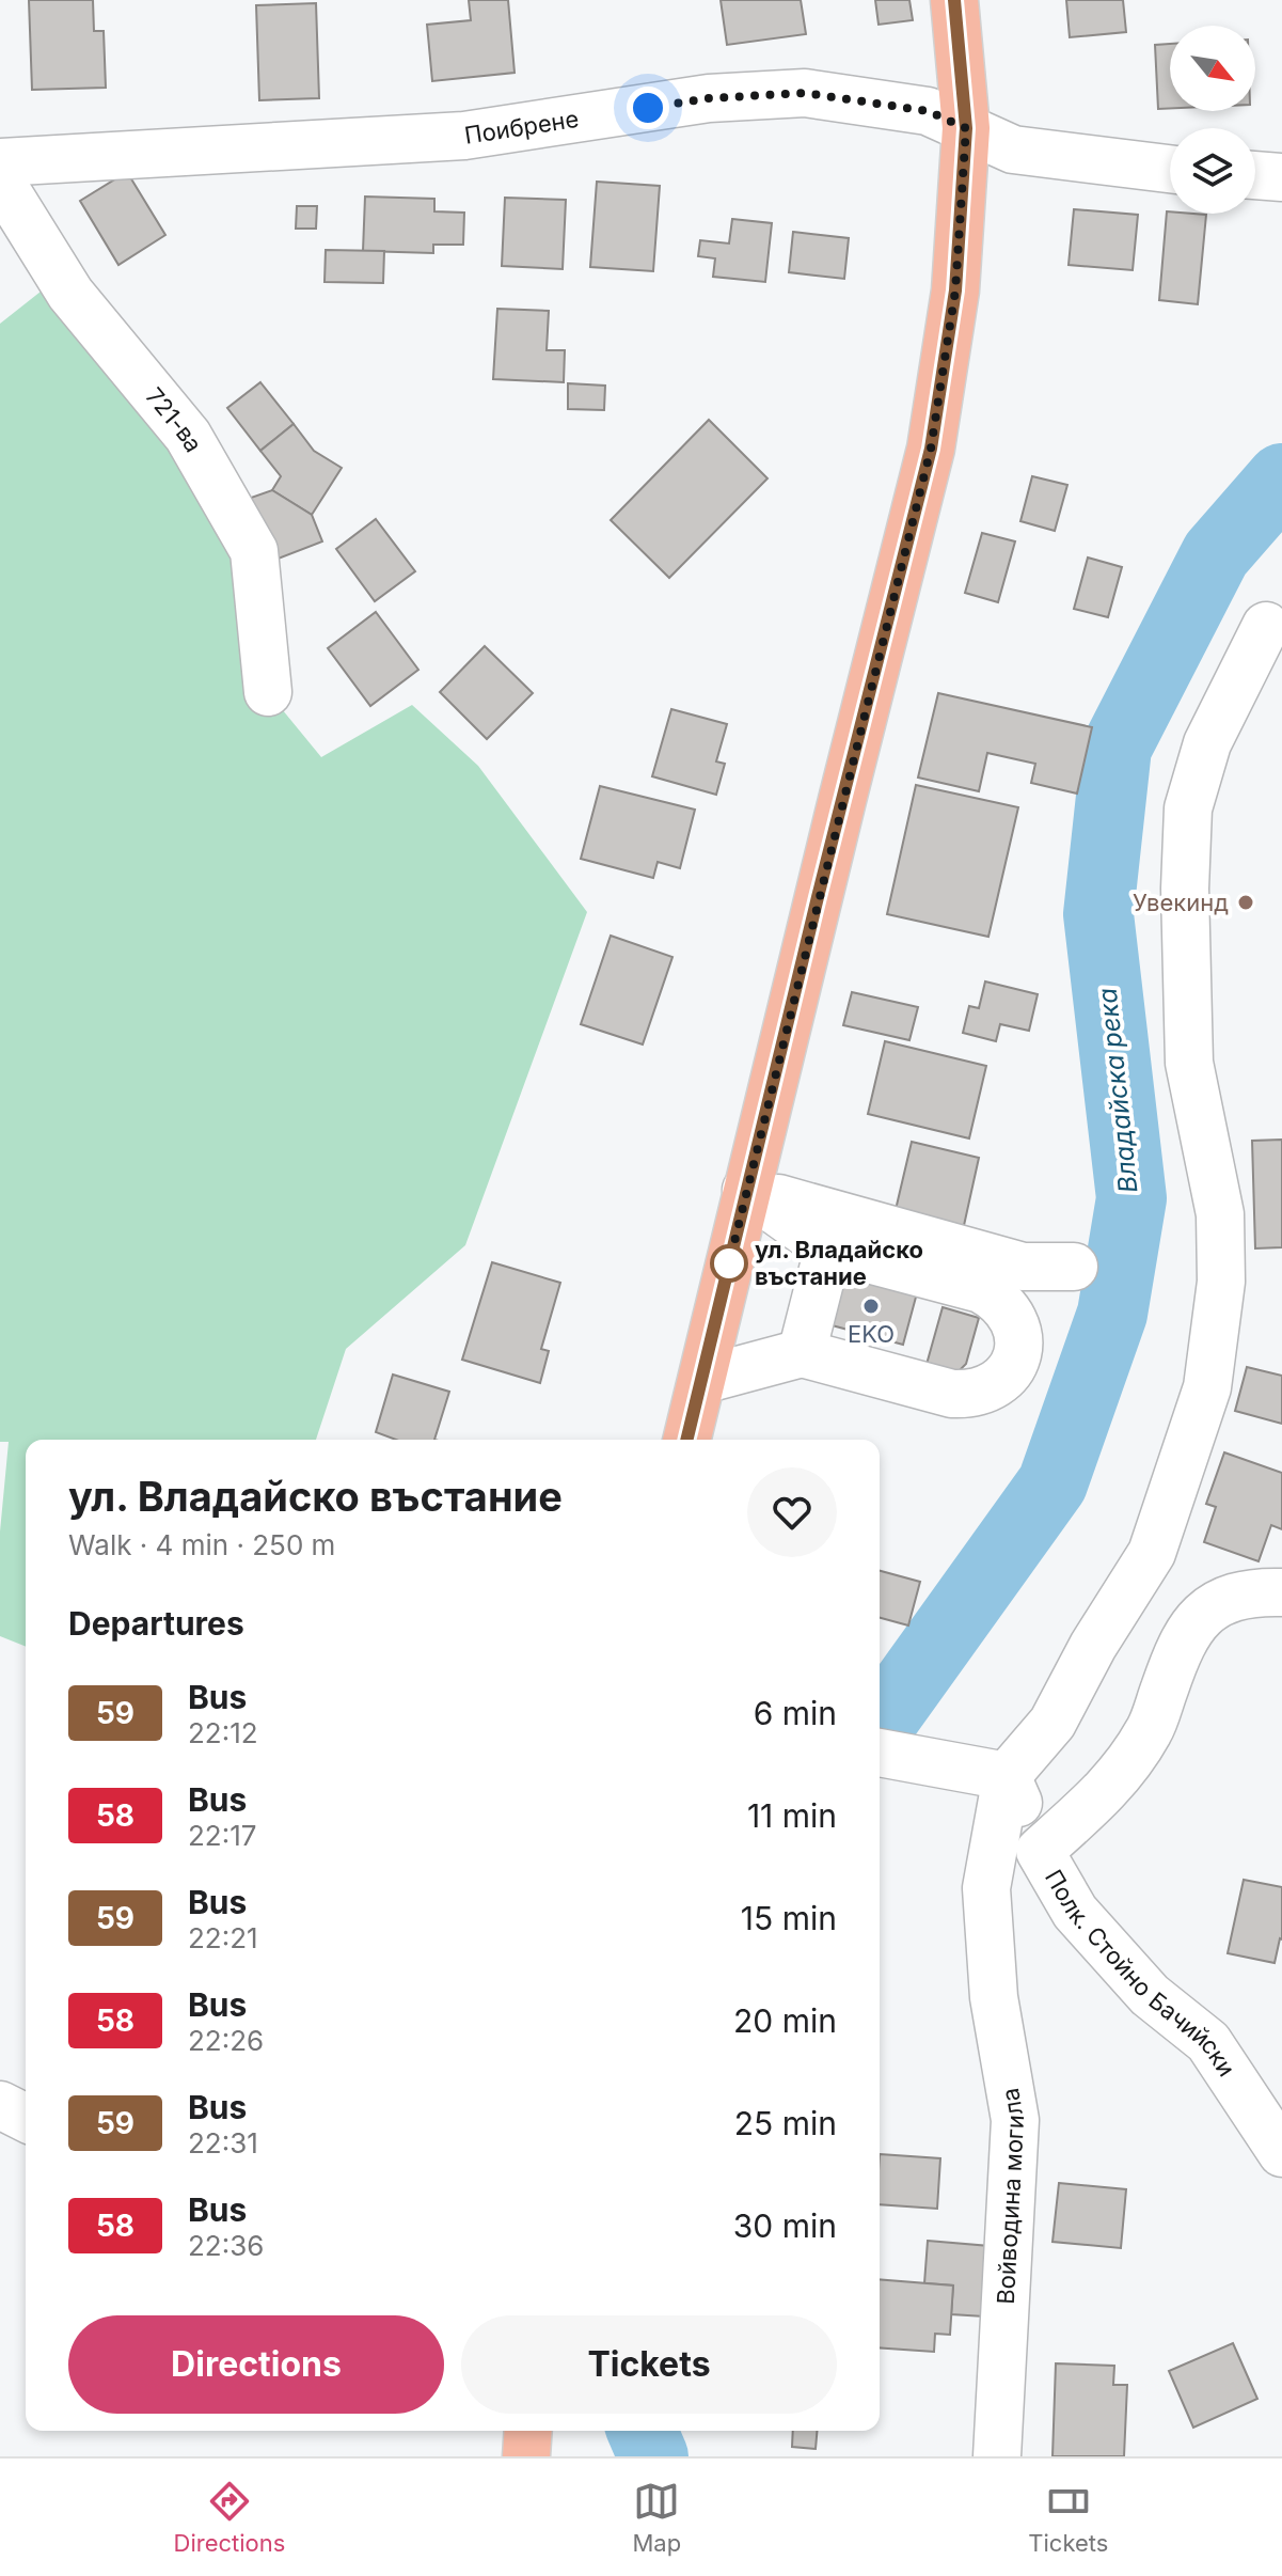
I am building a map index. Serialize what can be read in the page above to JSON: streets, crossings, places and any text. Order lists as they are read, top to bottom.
{
  "streets": {
    "street": [
      "Поибрене",
      "721-ва",
      "Полк. Стойно Бачийски",
      "Войводина могила"
    ]
  },
  "water": ["Владайска река"],
  "places": ["Увекинд", "ул. Владайско въстание", "EKO"],
  "lines": ["bus line 59"],
  "north": "bottom right",
  "page": {
    "heading": [
      ["ул. Владайско въстание", "Walk · 4 min · 250 m"],
      "Departures"
    ],
    "list": [
      {
        "mark": "59",
        "name": "Bus",
        "note": "22:12",
        "value": "6 min"
      },
      {
        "mark": "58",
        "name": "Bus",
        "note": "22:17",
        "value": "11 min"
      },
      {
        "mark": "59",
        "name": "Bus",
        "note": "22:21",
        "value": "15 min"
      },
      {
        "mark": "58",
        "name": "Bus",
        "note": "22:26",
        "value": "20 min"
      },
      {
        "mark": "59",
        "name": "Bus",
        "note": "22:31",
        "value": "25 min"
      },
      {
        "mark": "58",
        "name": "Bus",
        "note": "22:36",
        "value": "30 min"
      }
    ],
    "buttons": ["Directions", "Tickets"],
    "tabs": ["Directions", "Map", "Tickets"]
  }
}
